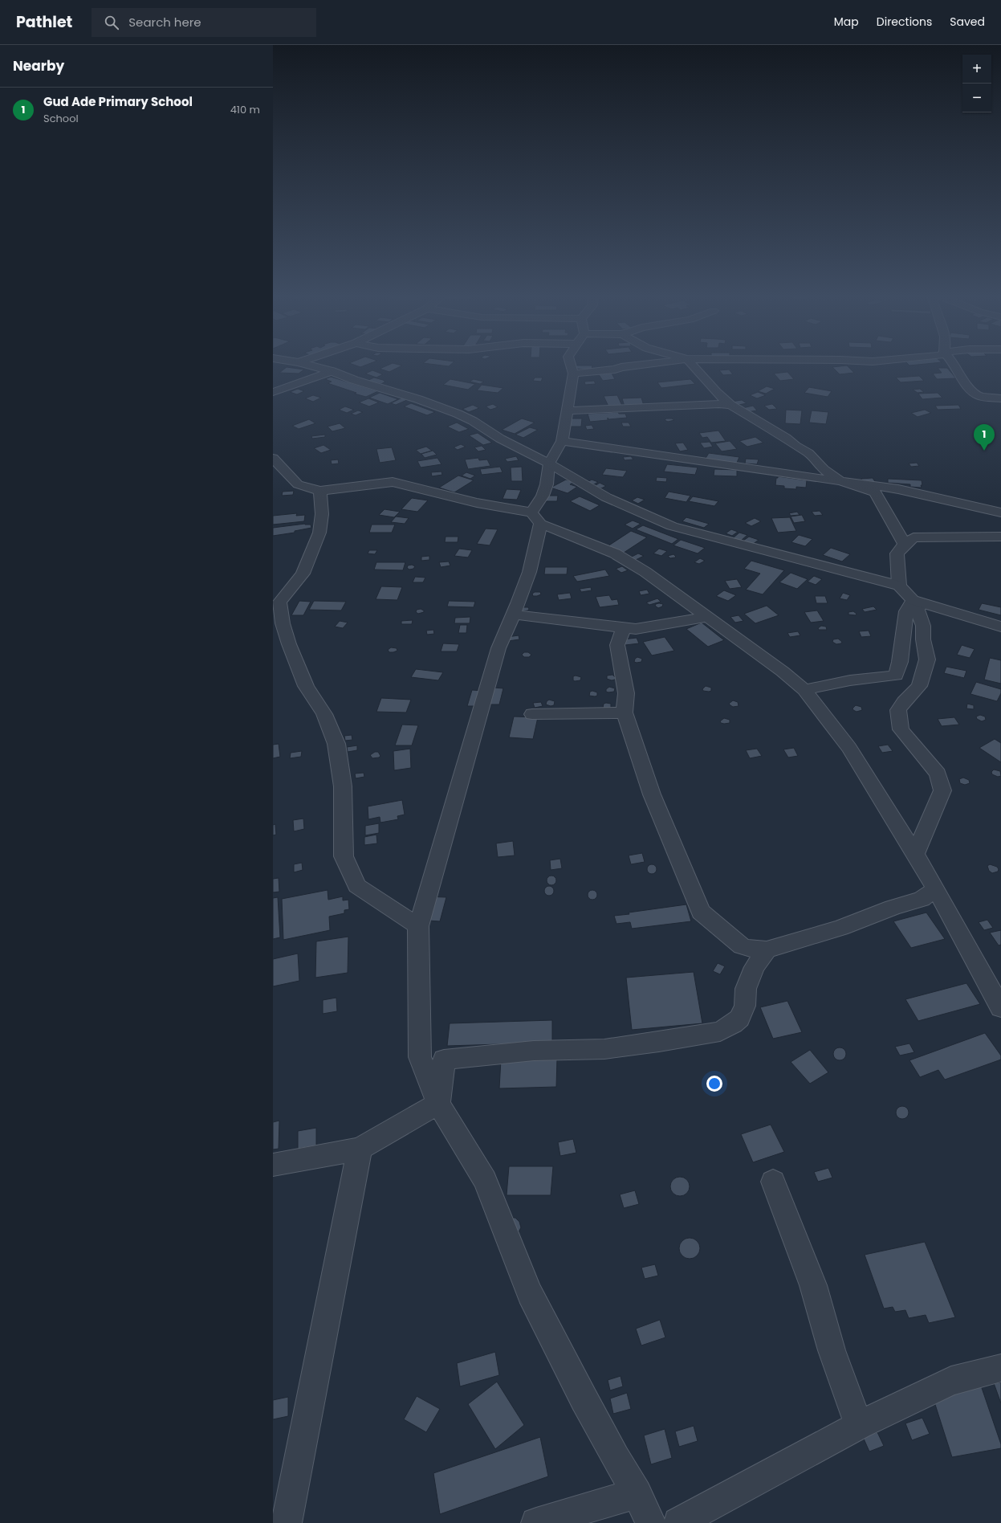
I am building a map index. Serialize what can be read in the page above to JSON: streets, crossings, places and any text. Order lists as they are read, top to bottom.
{
  "page": {
    "header": "Pathlet",
    "search": "Search here",
    "nav": ["Map", "Directions", "Saved"],
    "heading": "Nearby",
    "map_buttons": ["+", "−"],
    "list": [
      {
        "mark": "1",
        "name": "Gud Ade Primary School",
        "note": "School",
        "value": "410 m"
      }
    ],
    "pins": "1"
  }
}
